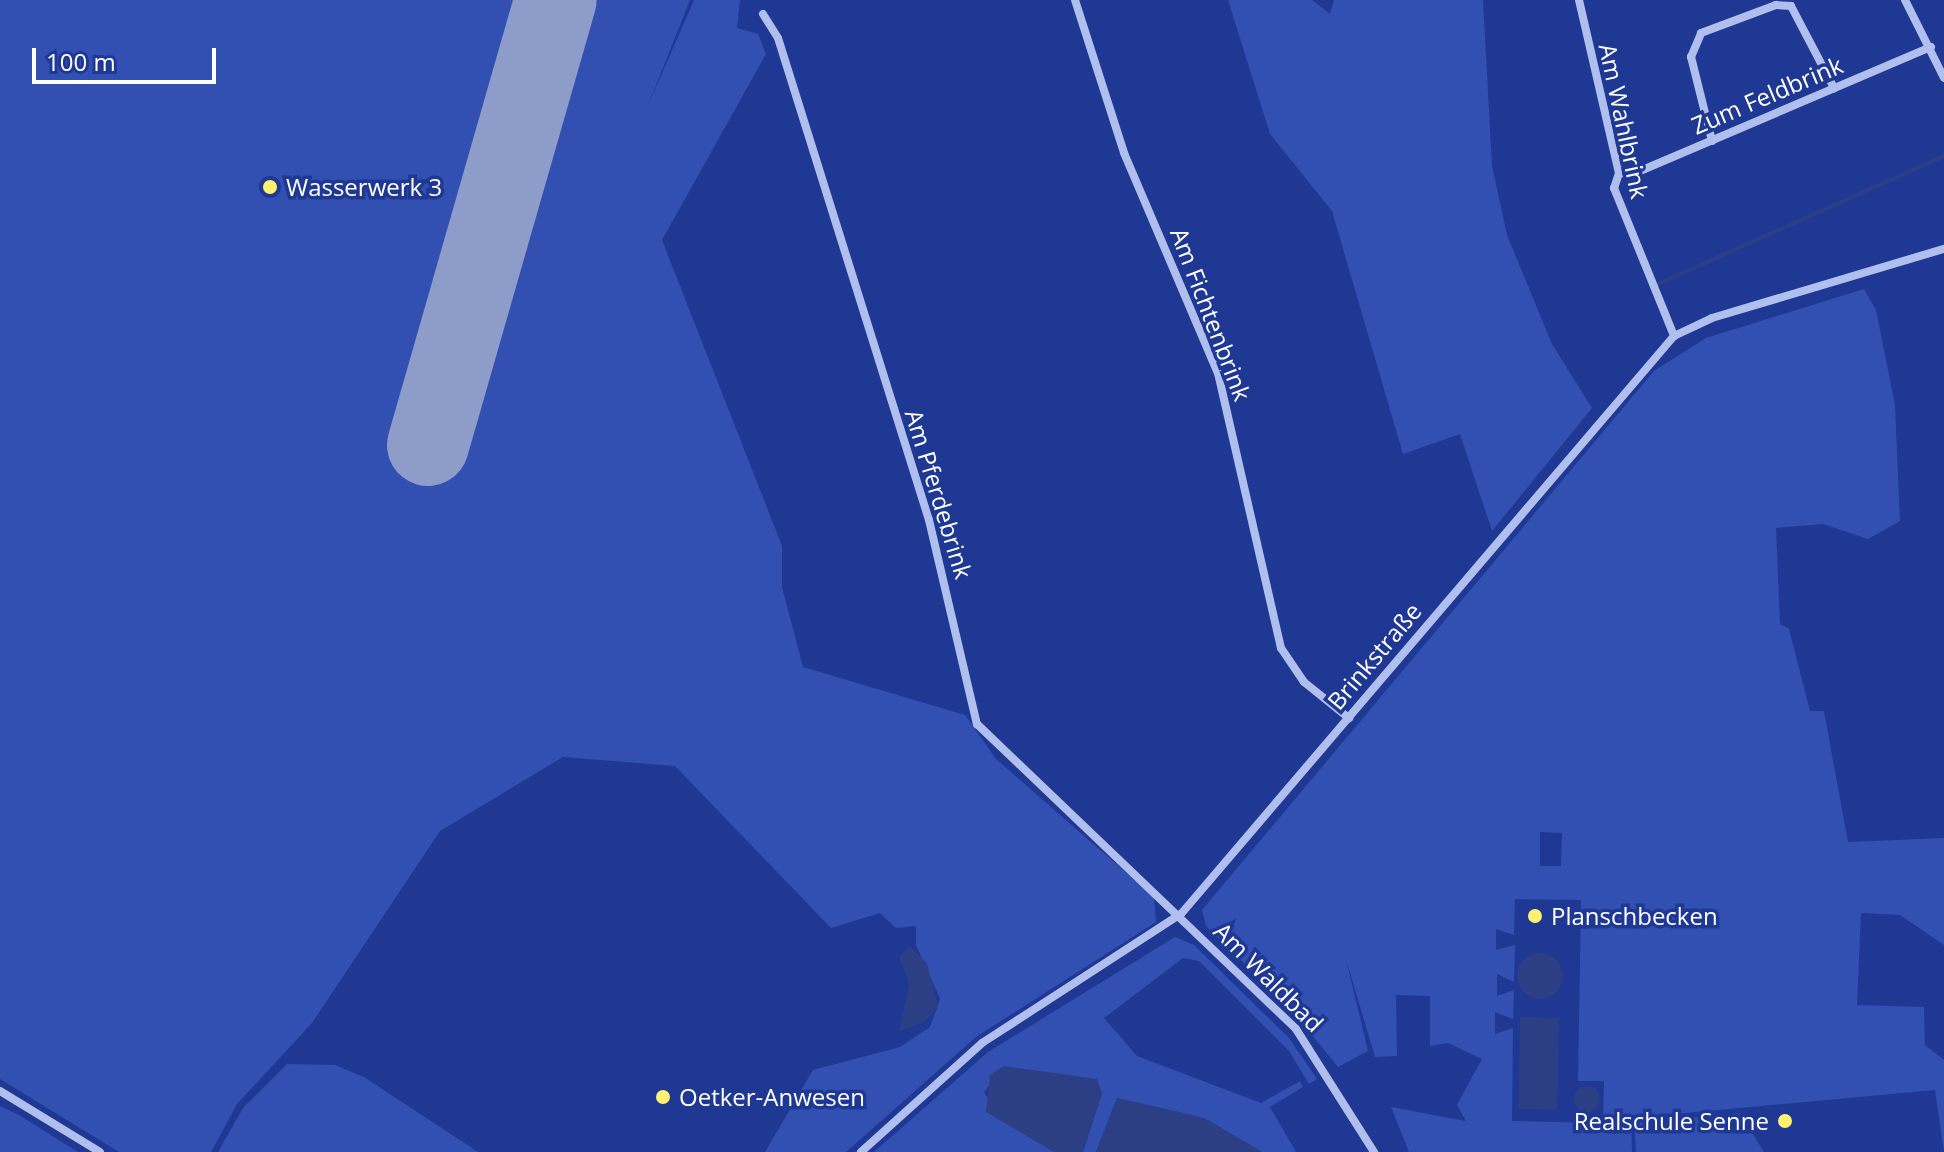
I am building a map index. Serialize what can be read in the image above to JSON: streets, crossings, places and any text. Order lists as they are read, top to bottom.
{
  "streets": {
    "street": [
      "Zum Feldbrink",
      "Am Wahlbrink",
      "Am Fichtenbrink",
      "Am Pferdebrink",
      "Brinkstraße",
      "Am Waldbad"
    ]
  },
  "crossings": [
    ["Zum Feldbrink", "Am Wahlbrink"],
    ["Am Wahlbrink", "Brinkstraße"],
    ["Am Fichtenbrink", "Brinkstraße"],
    ["Am Pferdebrink", "Brinkstraße"],
    ["Am Pferdebrink", "Am Waldbad"],
    ["Brinkstraße", "Am Waldbad"]
  ],
  "places": [
    "Wasserwerk 3",
    "Planschbecken",
    "Oetker-Anwesen",
    "Realschule Senne"
  ],
  "scale_bar": "100 m"
}
